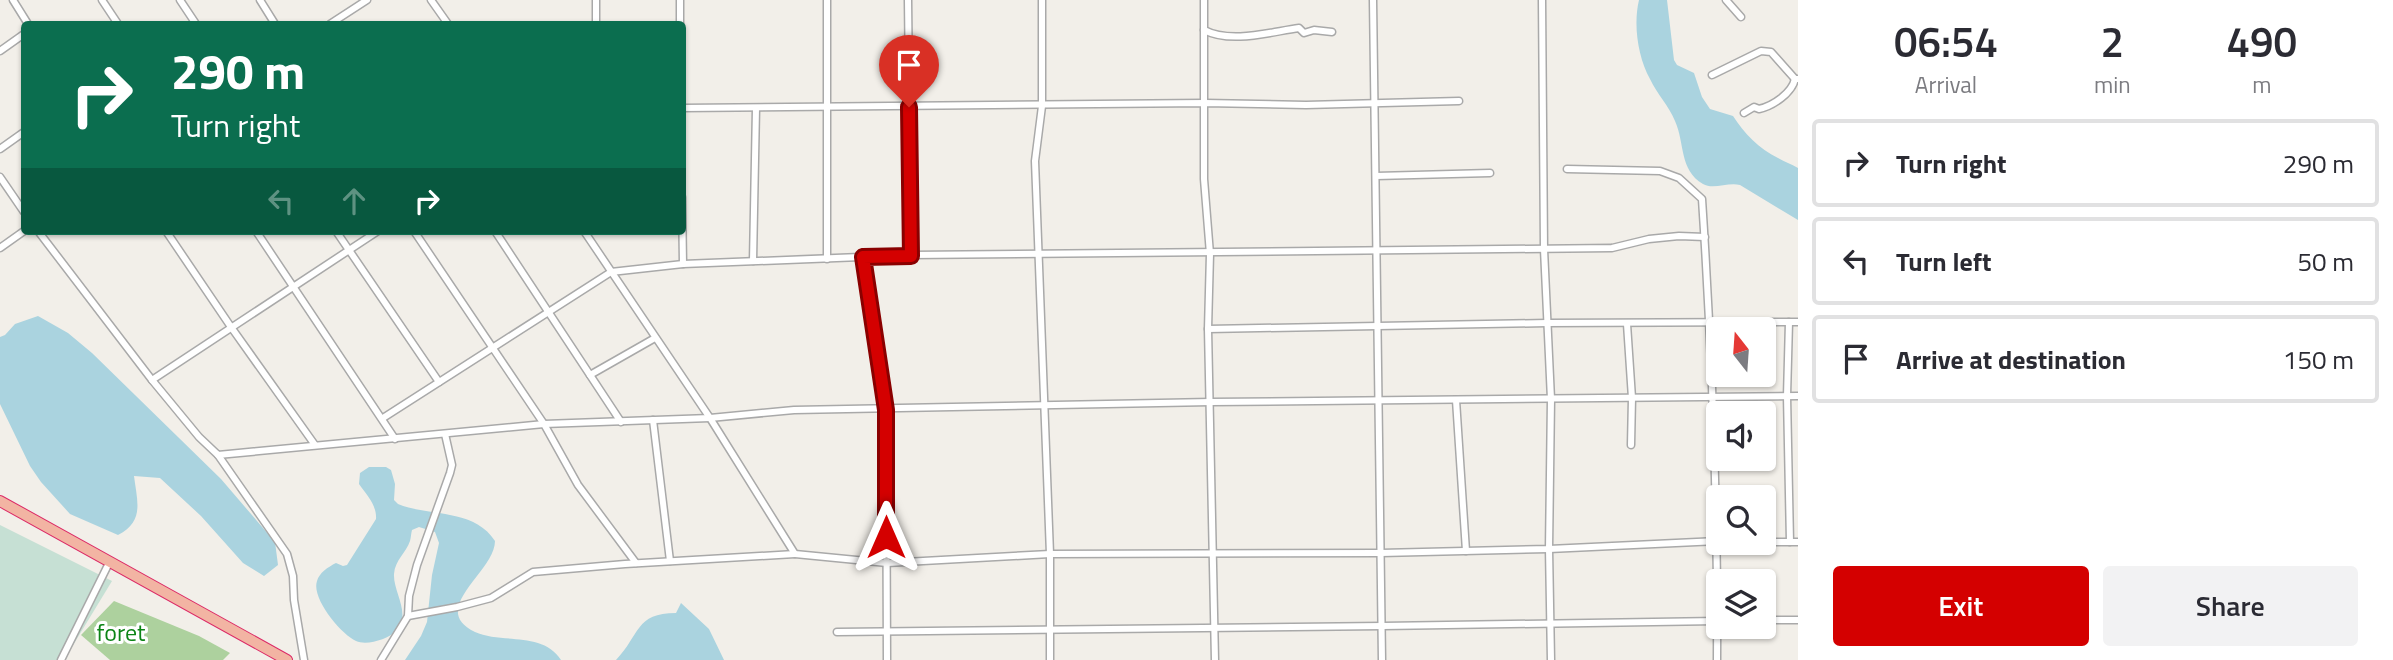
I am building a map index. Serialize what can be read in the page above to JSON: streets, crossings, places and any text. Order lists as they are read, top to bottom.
{
  "parks": ["foret"],
  "north": "top",
  "page": {
    "eta": [
      "06:54",
      "Arrival",
      "2",
      "min",
      "490",
      "m"
    ],
    "turn": ["290 m", "Turn right"],
    "list": [
      {
        "name": "Turn right",
        "value": "290 m"
      },
      {
        "name": "Turn left",
        "value": "50 m"
      },
      {
        "name": "Arrive at destination",
        "value": "150 m"
      }
    ],
    "buttons": ["Exit", "Share"]
  }
}
